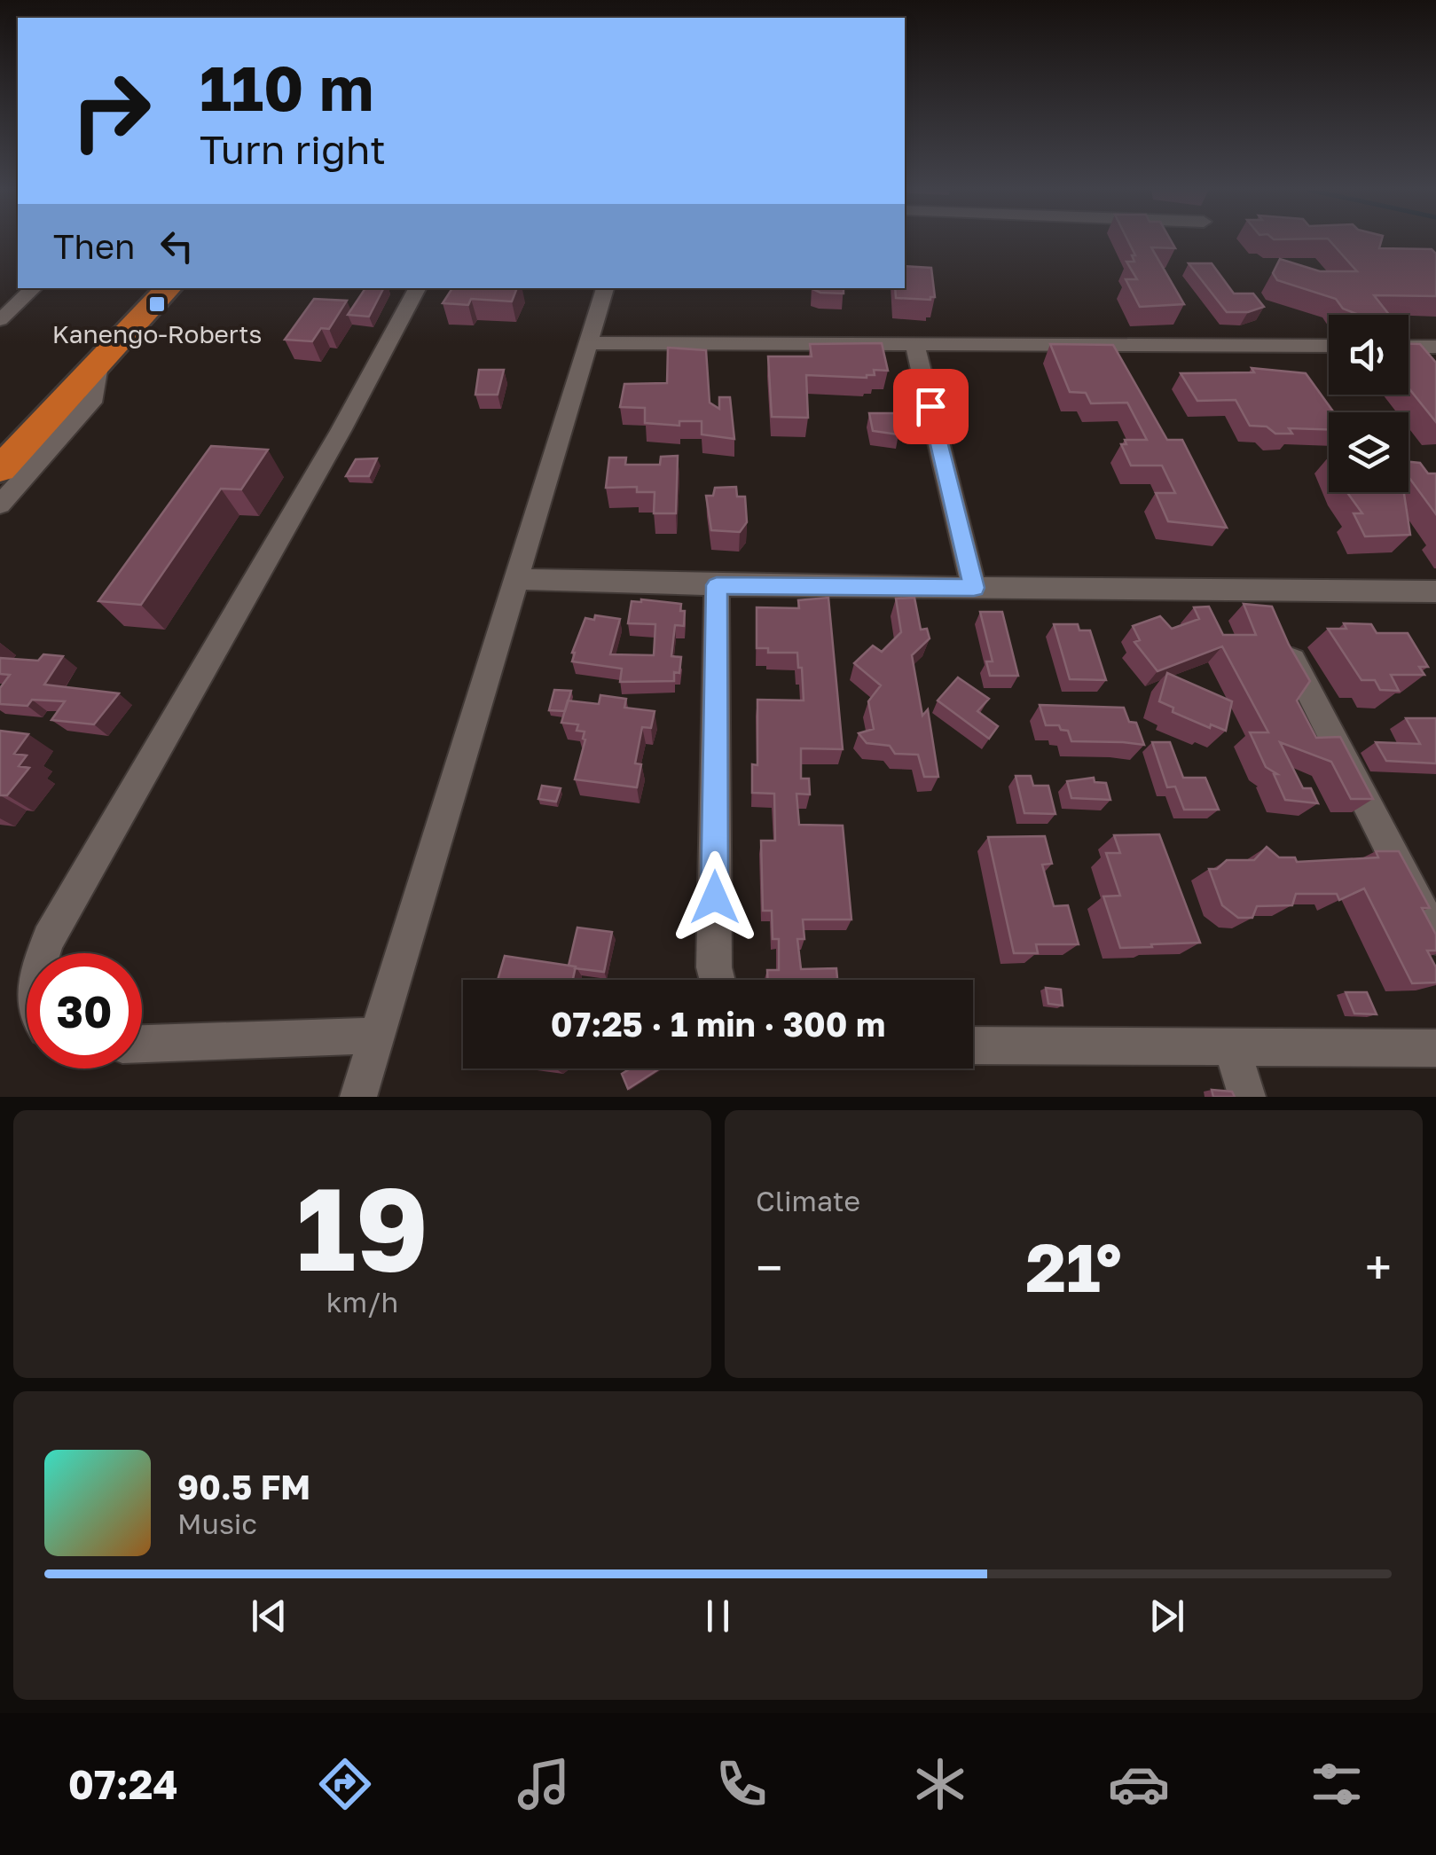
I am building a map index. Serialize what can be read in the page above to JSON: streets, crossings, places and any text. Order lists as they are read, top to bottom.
{
  "places": {
    "transit": ["Kanengo-Roberts"]
  },
  "page": {
    "turn": ["110 m", "Turn right"],
    "then": "Then",
    "limit": "30",
    "trip": "07:25 · 1 min · 300 m",
    "tile": [
      ["19", "km/h"],
      "Climate"
    ],
    "heat": ["−", "21°", "+"],
    "song": ["90.5 FM", "Music"],
    "tabs": "07:24"
  }
}
